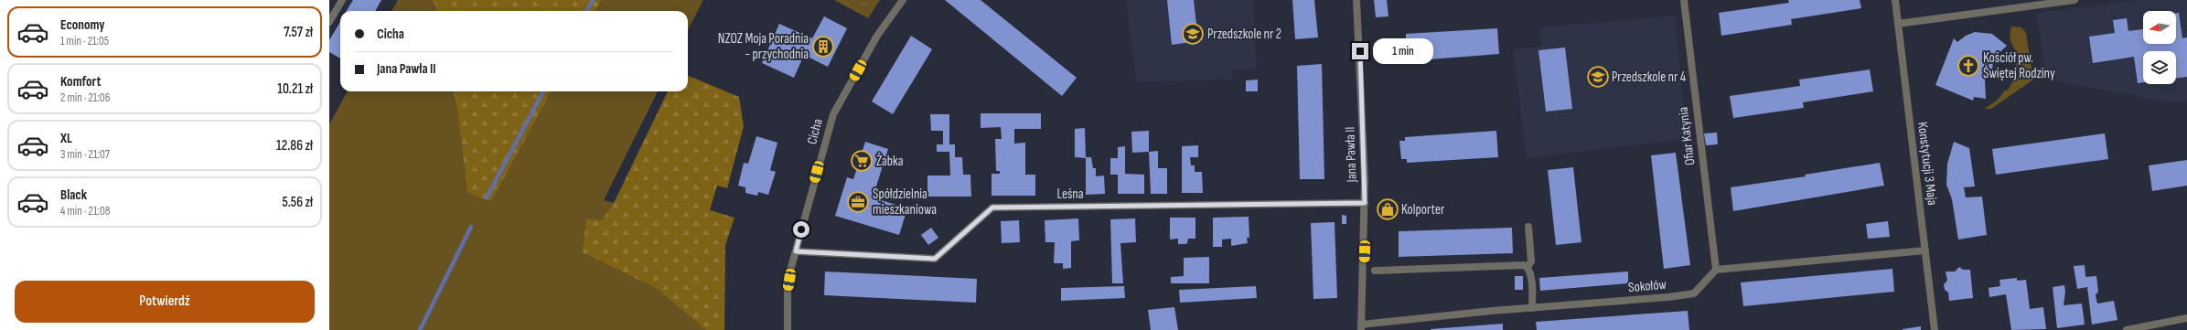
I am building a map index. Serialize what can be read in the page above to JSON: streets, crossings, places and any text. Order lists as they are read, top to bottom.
{
  "streets": {
    "street": [
      "Cicha",
      "Ofiar Katynia",
      "Jana Pawła II",
      "Konstytucji 3 Maja",
      "Leśna",
      "Sokołów"
    ]
  },
  "crossings": [
    ["Cicha", "Leśna"],
    ["Ofiar Katynia", "Sokołów"],
    ["Jana Pawła II", "Leśna"],
    ["Jana Pawła II", "Sokołów"]
  ],
  "places": {
    "school or university": ["Przedszkole nr 2", "Przedszkole nr 4"],
    "building": ["NZOZ Moja Poradnia - przychodnia"],
    "church": ["Kościół pw. Świętej Rodziny"],
    "supermarket": ["Żabka"],
    "office": ["Spółdzielnia mieszkaniowa"],
    "shop": ["Kolporter"]
  },
  "north": "left",
  "page": {
    "list": [
      {
        "name": "Economy",
        "note": "1 min · 21:05",
        "value": "7.57 zł"
      },
      {
        "name": "Komfort",
        "note": "2 min · 21:06",
        "value": "10.21 zł"
      },
      {
        "name": "XL",
        "note": "3 min · 21:07",
        "value": "12.86 zł"
      },
      {
        "name": "Black",
        "note": "4 min · 21:08",
        "value": "5.56 zł"
      }
    ],
    "banner": ["Cicha", "Jana Pawła II"],
    "bubble": "1 min",
    "buttons": "Potwierdź"
  }
}
